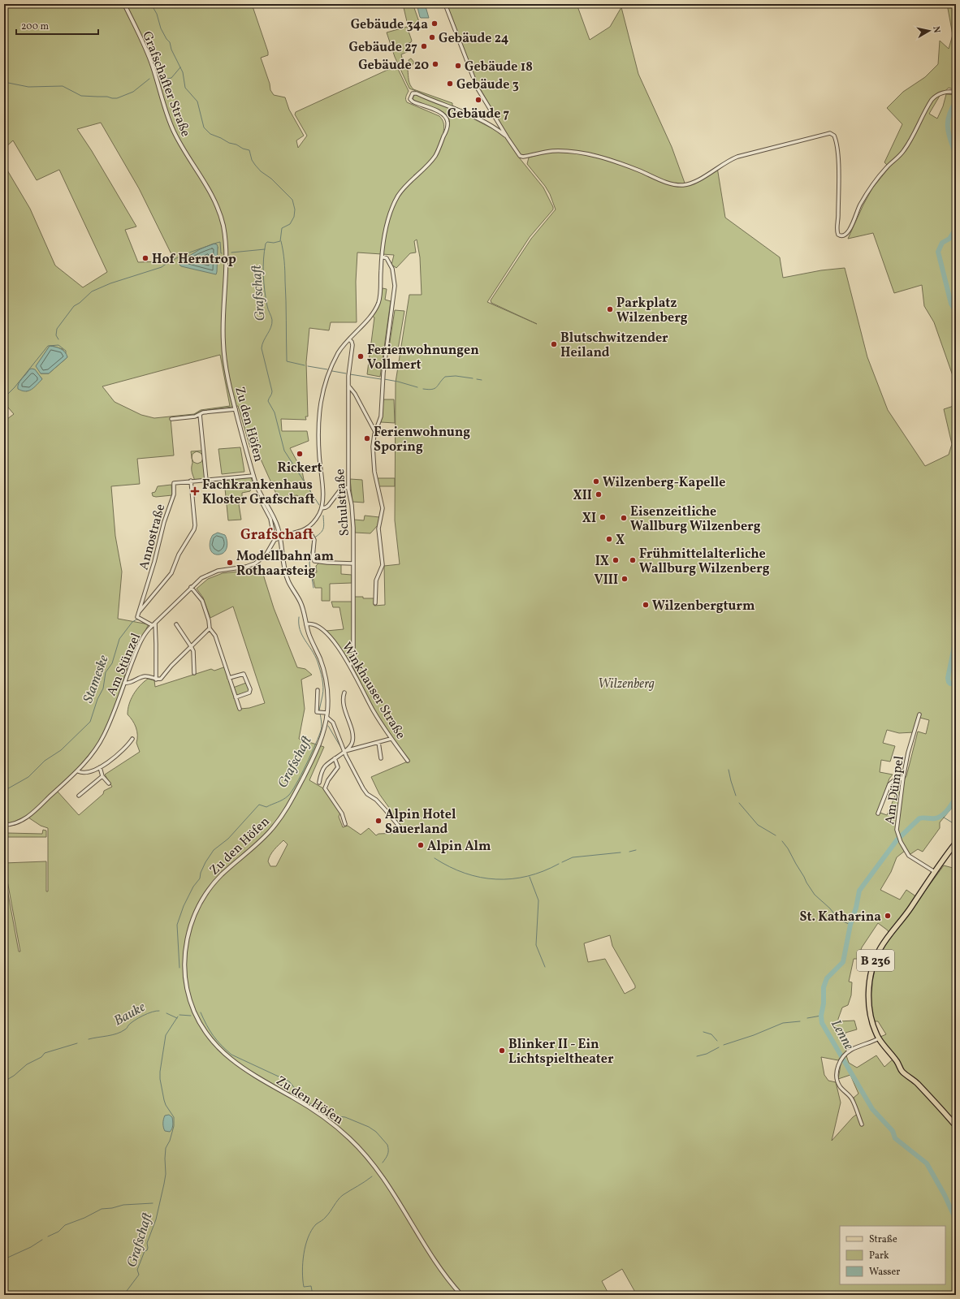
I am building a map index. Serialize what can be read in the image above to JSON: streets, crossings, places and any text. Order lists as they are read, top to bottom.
{
  "streets": {
    "main road": ["B 236"],
    "street": [
      "Grafschafter Straße",
      "Zu den Höfen",
      "Schulstraße",
      "Annostraße",
      "Am Stünzel",
      "Winkhauser Straße",
      "Am Dümpel"
    ]
  },
  "crossings": [
    ["Grafschafter Straße", "Zu den Höfen"],
    ["Zu den Höfen", "Annostraße"],
    ["Zu den Höfen", "Winkhauser Straße"],
    ["Schulstraße", "Winkhauser Straße"],
    ["Am Dümpel", "B 236"]
  ],
  "districts": ["Grafschaft"],
  "water": [
    "Grafschaft",
    "Stameske",
    "Bauke",
    "Lenne"
  ],
  "parks": ["Wilzenberg"],
  "places": {
    "other": [
      "Gebäude 34a",
      "Gebäude 24",
      "Gebäude 27",
      "Gebäude 20",
      "Gebäude 18",
      "Gebäude 3",
      "Gebäude 7",
      "Hof Herntrop",
      "Parkplatz Wilzenberg",
      "Blutschwitzender Heiland",
      "Ferienwohnungen Vollmert",
      "Ferienwohnung Sporing",
      "Rickert",
      "Wilzenberg-Kapelle",
      "XII",
      "XI",
      "Eisenzeitliche Wallburg Wilzenberg",
      "X",
      "IX",
      "Frühmittelalterliche Wallburg Wilzenberg",
      "Modellbahn am Rothaarsteig",
      "VIII",
      "Wilzenbergturm",
      "Alpin Hotel Sauerland",
      "Alpin Alm",
      "St. Katharina",
      "Blinker II - Ein Lichtspieltheater"
    ],
    "health": ["Fachkrankenhaus Kloster Grafschaft"]
  },
  "legend": ["Straße", "Park", "Wasser"],
  "scale_bar": "200 m",
  "north": "right"
}
